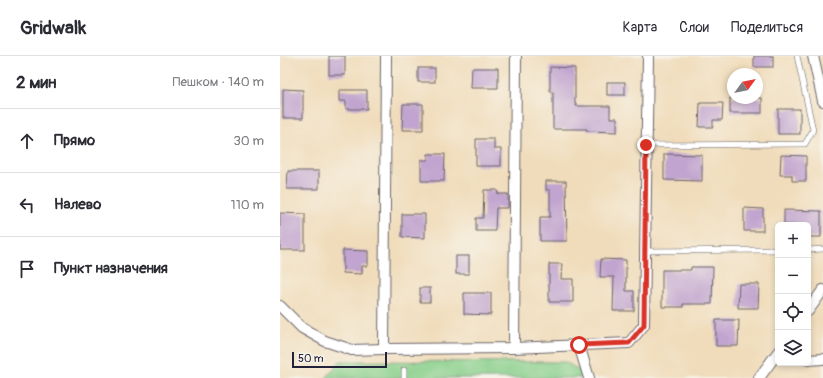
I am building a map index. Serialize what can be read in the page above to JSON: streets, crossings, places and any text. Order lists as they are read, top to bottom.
{
  "scale_bar": "50 m",
  "north": "top right",
  "page": {
    "header": "Gridwalk",
    "nav": ["Карта", "Слои", "Поделиться"],
    "heading": ["2 мин", "Пешком · 140 m"],
    "list": [
      ["Прямо", "30 m"],
      ["Налево", "110 m"],
      "Пункт назначения"
    ],
    "map_buttons": ["+", "−"],
    "scale": "50 m"
  }
}
